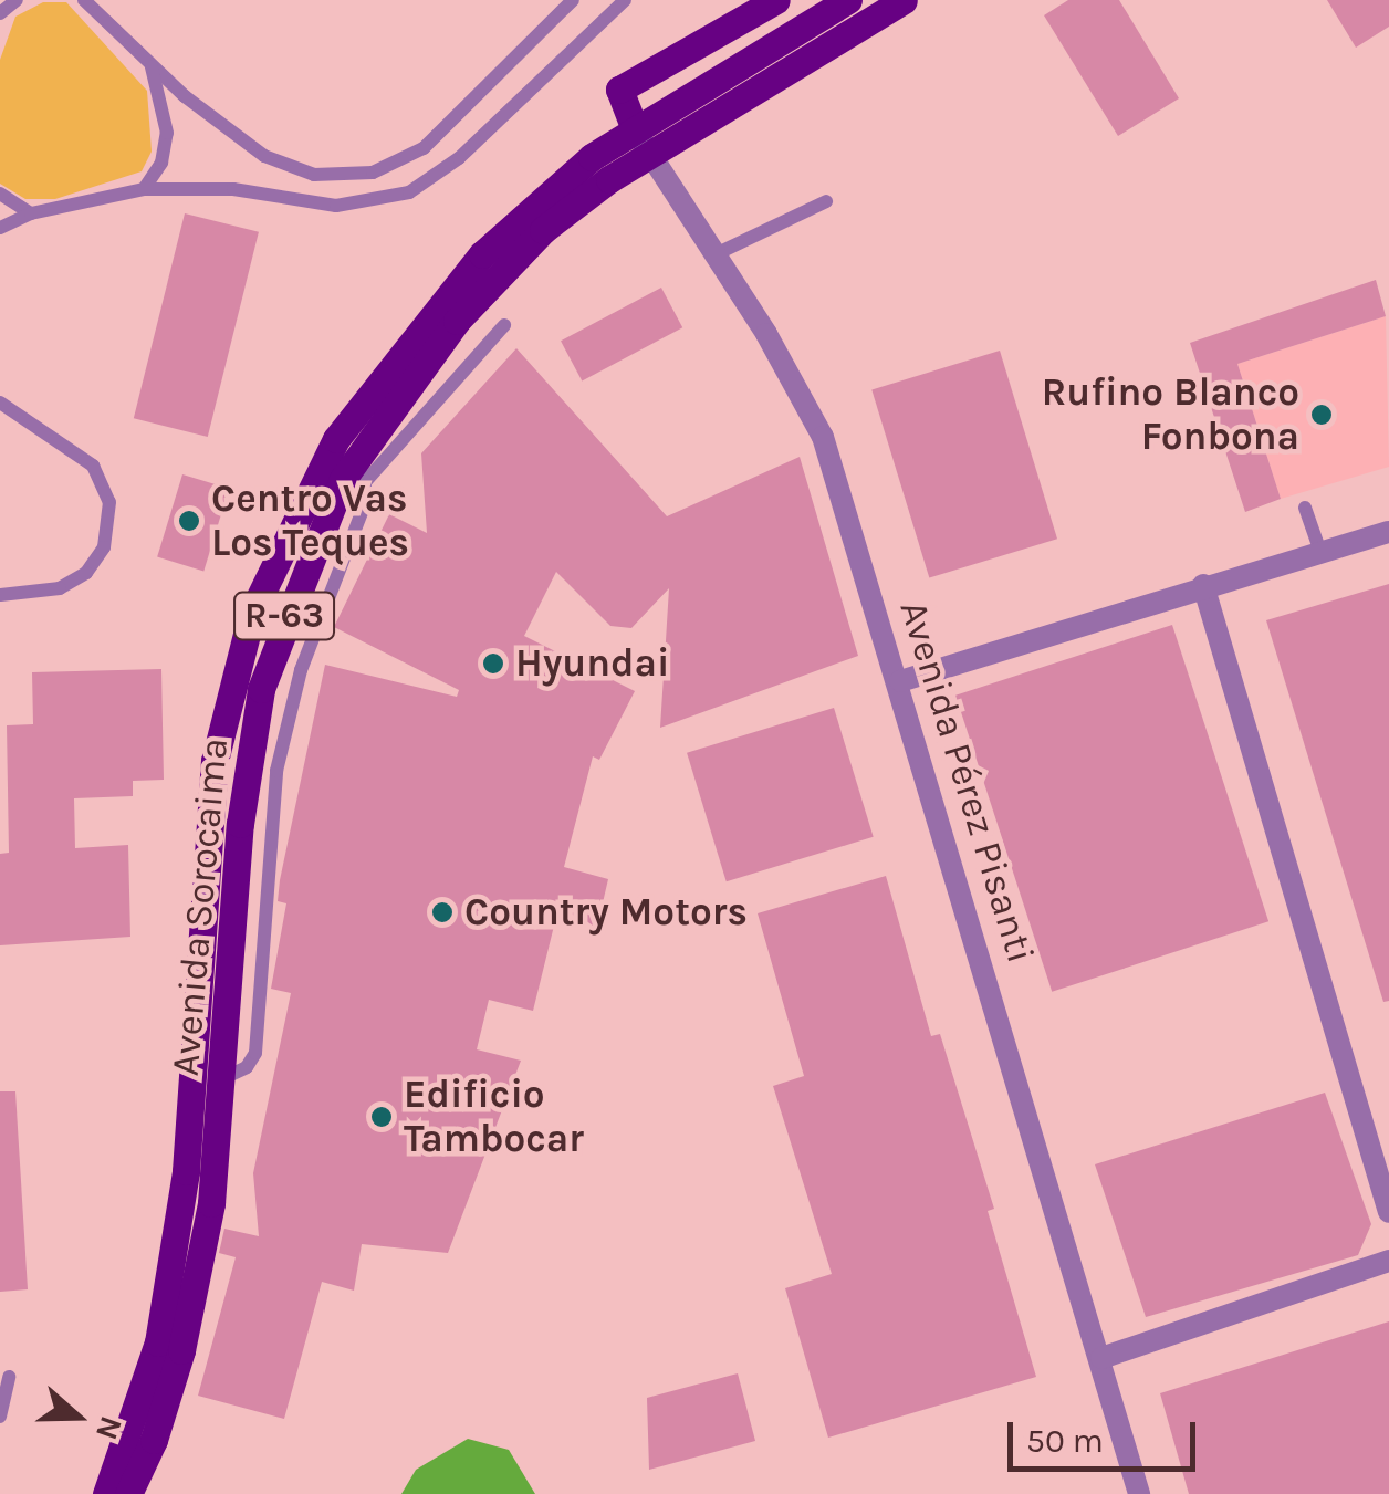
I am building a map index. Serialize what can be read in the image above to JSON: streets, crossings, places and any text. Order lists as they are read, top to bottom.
{
  "streets": {
    "main road": ["R-63", "Avenida Sorocaima"],
    "street": ["Avenida Pérez Pisanti"]
  },
  "crossings": [
    ["Avenida Pérez Pisanti", "Avenida Sorocaima"]
  ],
  "places": [
    "Rufino Blanco Fonbona",
    "Centro Vas Los Teques",
    "Hyundai",
    "Country Motors",
    "Edificio Tambocar"
  ],
  "scale_bar": "50 m",
  "north": "right"
}
